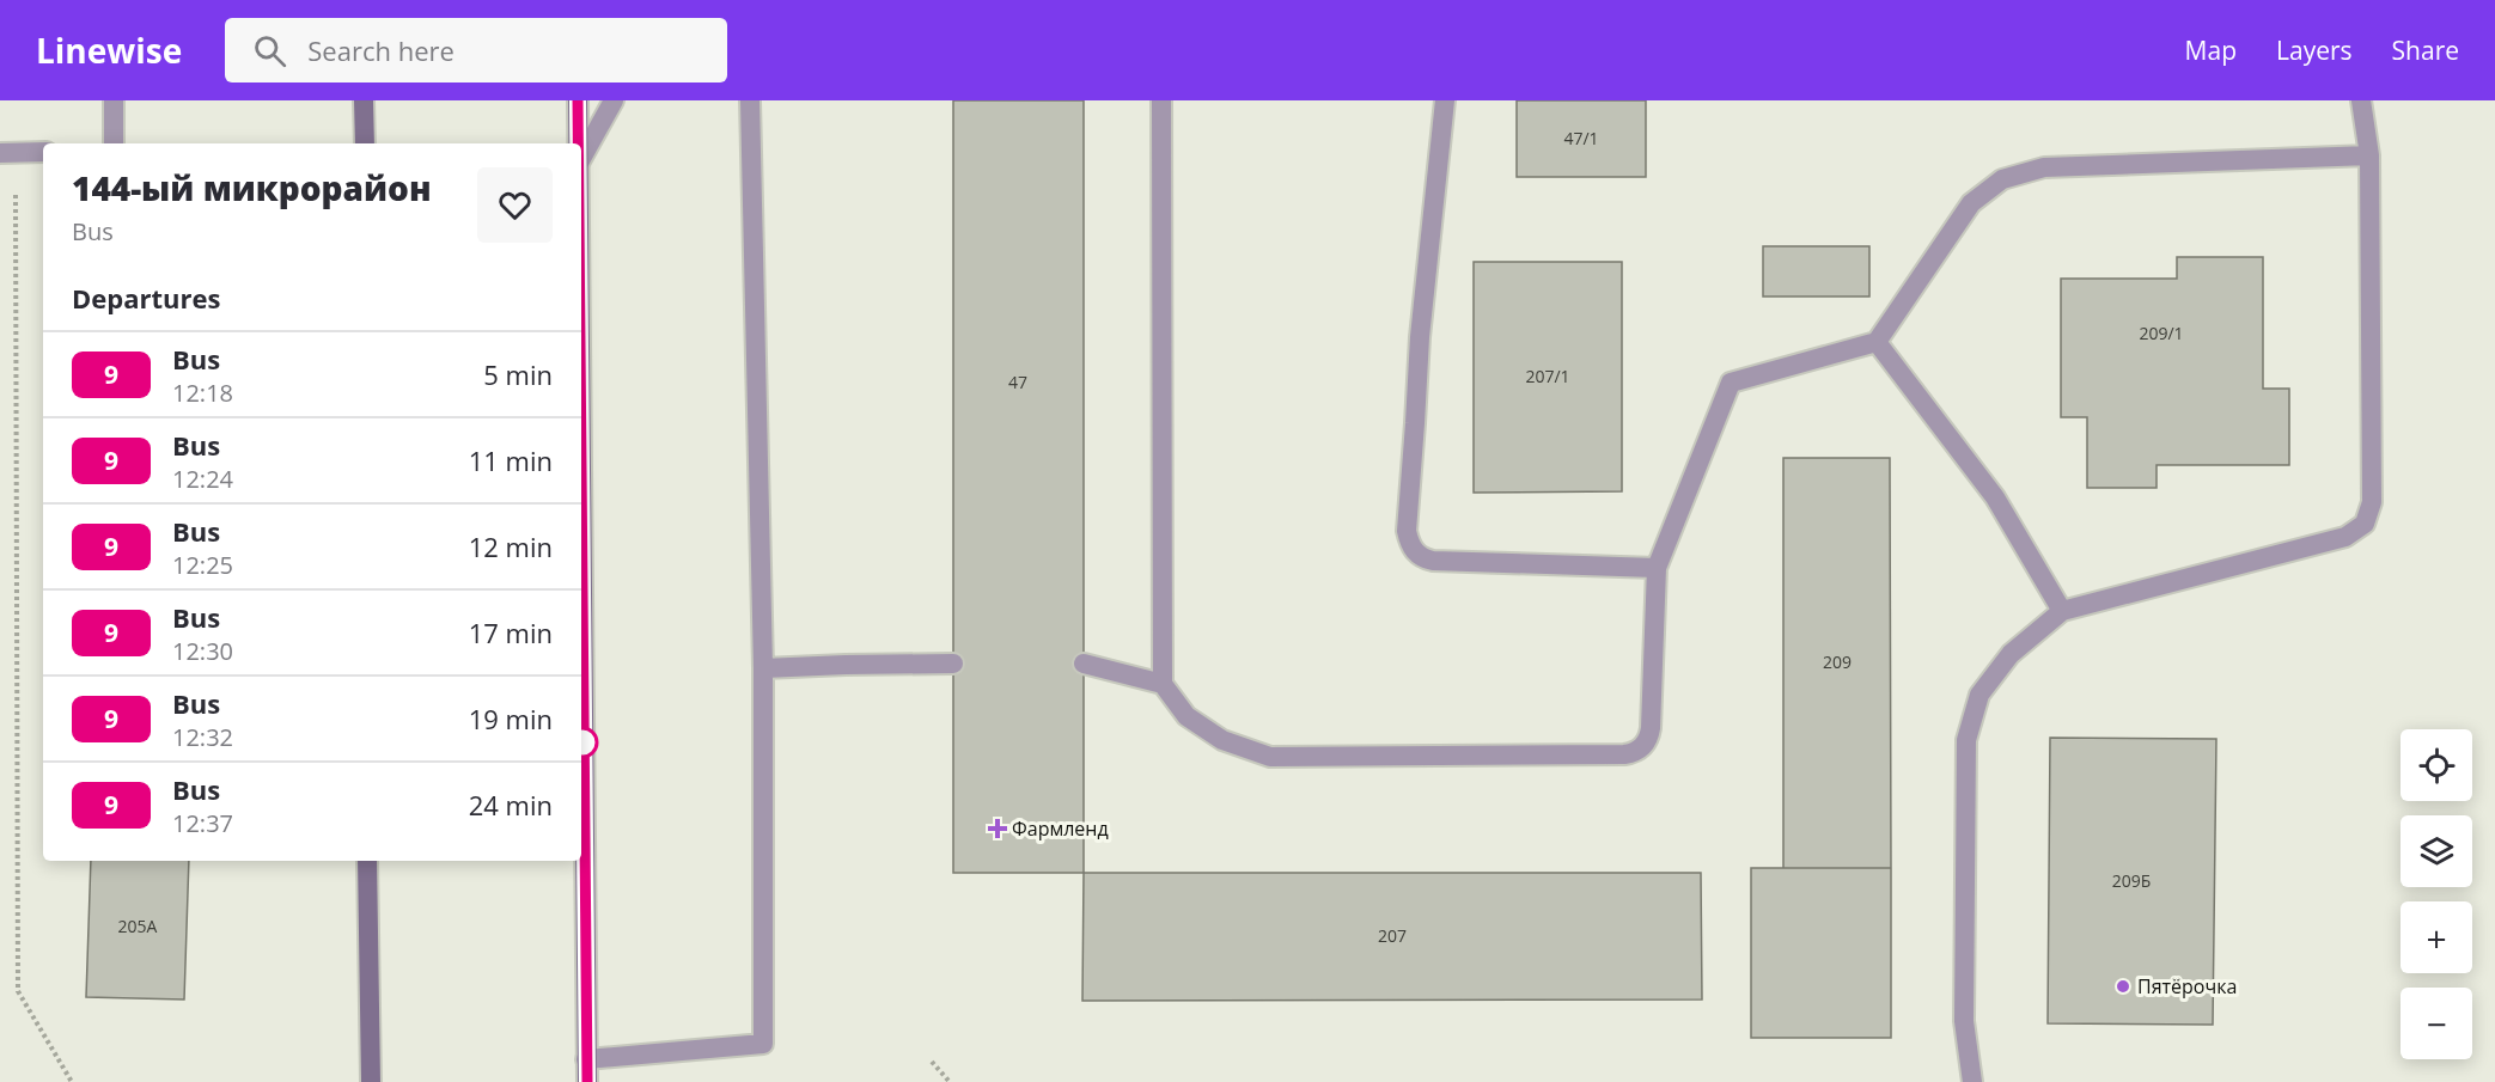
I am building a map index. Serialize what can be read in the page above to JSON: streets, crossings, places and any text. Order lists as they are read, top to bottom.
{
  "places": {
    "health": ["Фармленд"],
    "other": ["Пятёрочка"]
  },
  "lines": ["bus line 9"],
  "house_numbers": [
    "47/1",
    "209/1",
    "207/1",
    "47",
    "209",
    "209Б",
    "205А",
    "207"
  ],
  "page": {
    "header": "Linewise",
    "search": "Search here",
    "nav": ["Map", "Layers", "Share"],
    "heading": [
      ["144-ый микрорайон", "Bus"],
      "Departures"
    ],
    "list": [
      {
        "mark": "9",
        "name": "Bus",
        "note": "12:18",
        "value": "5 min"
      },
      {
        "mark": "9",
        "name": "Bus",
        "note": "12:24",
        "value": "11 min"
      },
      {
        "mark": "9",
        "name": "Bus",
        "note": "12:25",
        "value": "12 min"
      },
      {
        "mark": "9",
        "name": "Bus",
        "note": "12:30",
        "value": "17 min"
      },
      {
        "mark": "9",
        "name": "Bus",
        "note": "12:32",
        "value": "19 min"
      },
      {
        "mark": "9",
        "name": "Bus",
        "note": "12:37",
        "value": "24 min"
      }
    ],
    "map_buttons": ["+", "−"]
  }
}
